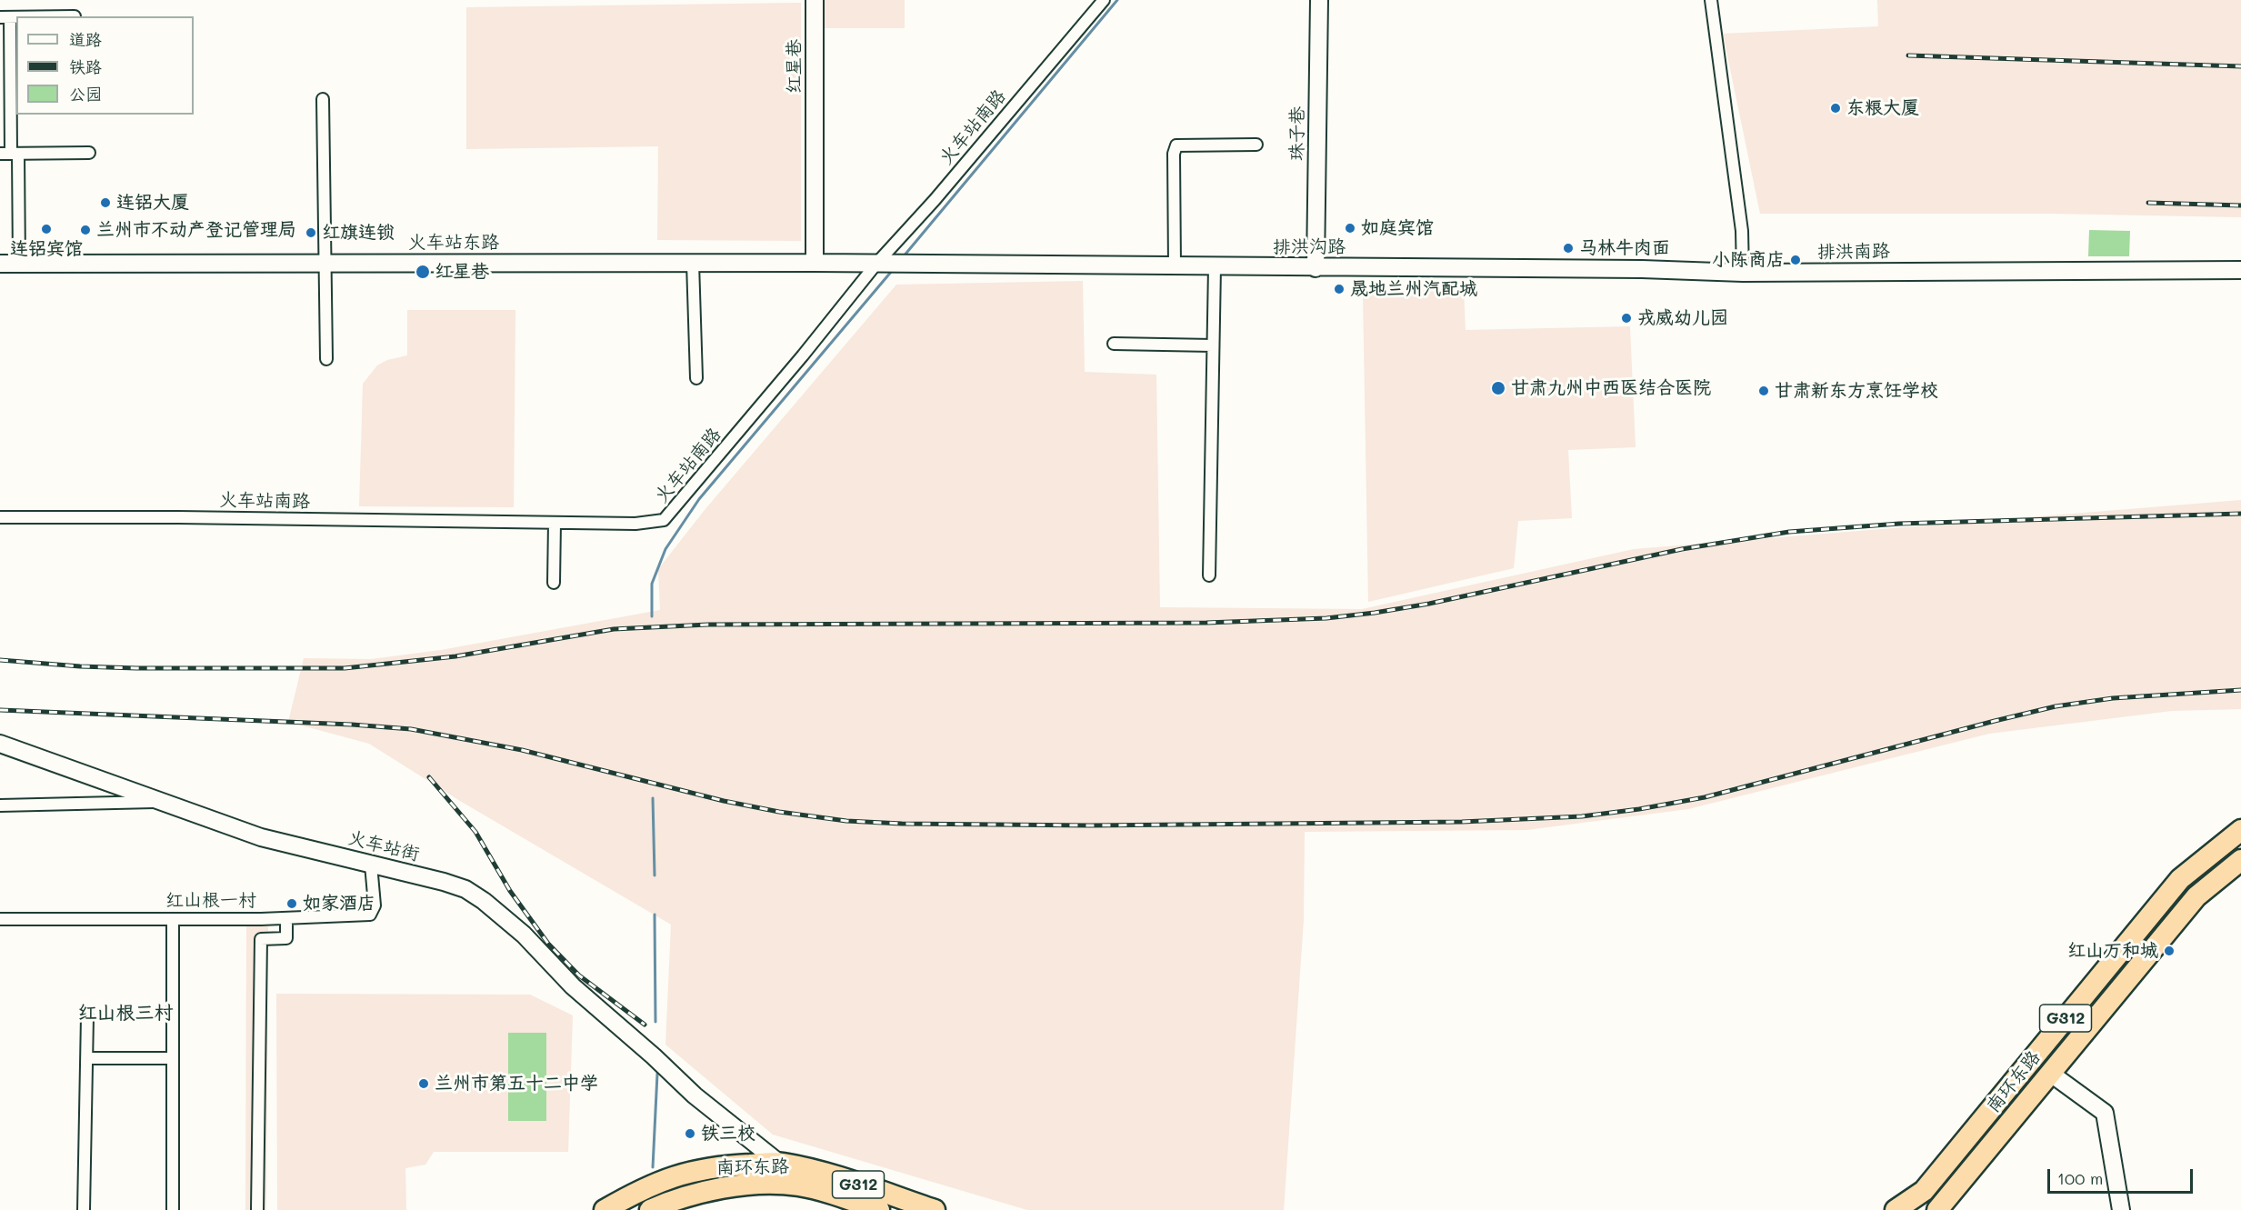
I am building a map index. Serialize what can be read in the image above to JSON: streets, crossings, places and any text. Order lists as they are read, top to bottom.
{
  "streets": {
    "highway": ["G312", "南环东路"],
    "main road": [
      "红星巷",
      "珠子巷",
      "火车站东路",
      "排洪沟路",
      "排洪南路",
      "火车站街"
    ],
    "street": ["火车站南路", "红山根一村"]
  },
  "crossings": [
    ["红星巷", "火车站东路"],
    ["火车站南路", "火车站东路"],
    ["珠子巷", "排洪沟路"],
    ["火车站东路", "排洪沟路"],
    ["排洪沟路", "排洪南路"],
    ["火车站街", "红山根一村"],
    ["火车站街", "南环东路"]
  ],
  "districts": ["红山根三村"],
  "places": [
    "东粮大厦",
    "连铝大厦",
    "如庭宾馆",
    "连铝宾馆",
    "兰州市不动产登记管理局",
    "红旗连锁",
    "马林牛肉面",
    "小陈商店",
    "红星巷",
    "晟地兰州汽配城",
    "戎威幼儿园",
    "甘肃九州中西医结合医院",
    "甘肃新东方烹饪学校",
    "如家酒店",
    "红山万和城",
    "兰州市第五十二中学",
    "铁三校"
  ],
  "legend": ["道路", "铁路", "公园"],
  "scale_bar": "100 m"
}
